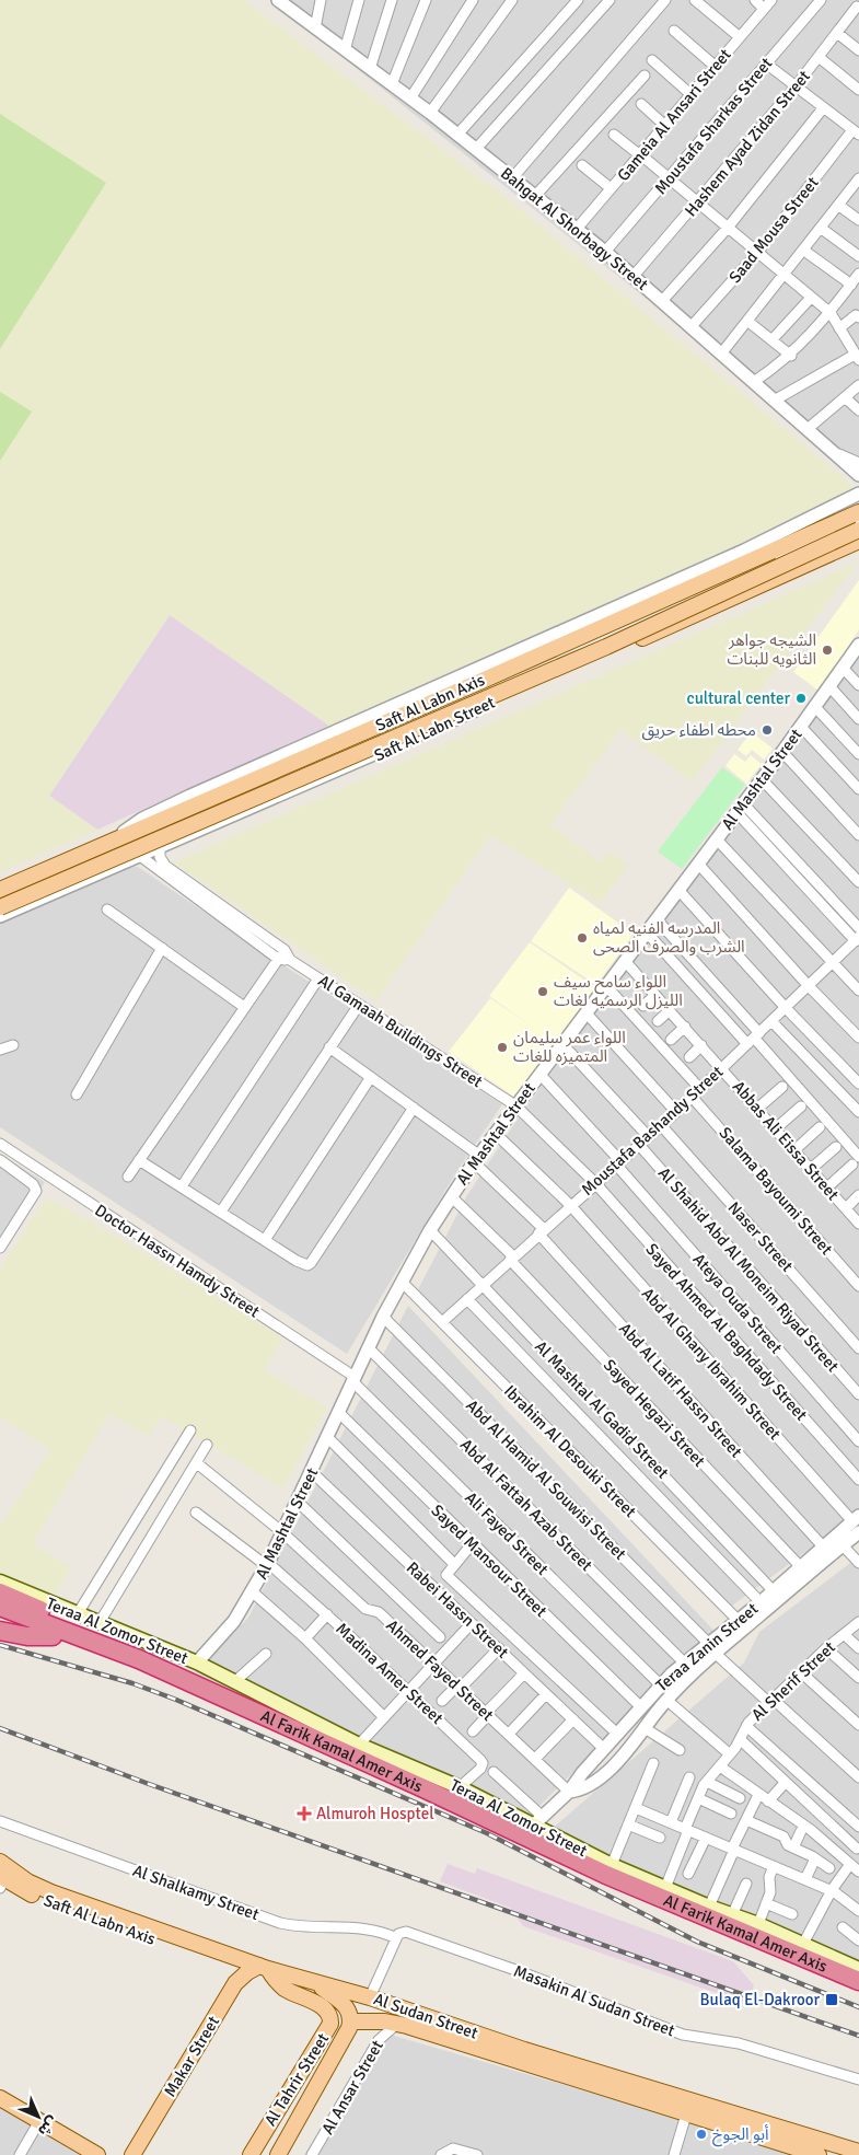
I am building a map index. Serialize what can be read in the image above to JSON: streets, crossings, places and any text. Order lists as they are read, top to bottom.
{
  "streets": {
    "highway": ["Al Farik Kamal Amer Axis"],
    "main road": [
      "Saft Al Labn Axis",
      "Teraa Al Zomor Street",
      "Al Sudan Street",
      "Makar Street",
      "Al Tahrir Street"
    ],
    "street": [
      "Gameia Al Ansari Street",
      "Moustafa Sharkas Street",
      "Hashem Ayad Zidan Street",
      "Bahgat Al Shorbagy Street",
      "Saad Mousa Street",
      "Saft Al Labn Street",
      "Al Mashtal Street",
      "Al Gamaah Buildings Street",
      "Moustafa Bashandy Street",
      "Abbas Ali Eissa Street",
      "Salama Bayoumi Street",
      "Naser Street",
      "Doctor Hassn Hamdy Street",
      "Al Shahid Abd Al Moneim Riyad Street",
      "Ateya Ouda Street",
      "Sayed Ahmed Al Baghdady Street",
      "Abd Al Ghany Ibrahim Street",
      "Abd Al Latif Hassn Street",
      "Al Mashtal Al Gadid Street",
      "Sayed Hegazi Street",
      "Ibrahim Al Desouki Street",
      "Abd Al Hamid Al Souwisi Street",
      "Abd Al Fattah Azab Street",
      "Ali Fayed Street",
      "Sayed Mansour Street",
      "Rabei Hassn Street",
      "Teraa Zanin Street",
      "Ahmed Fayed Street",
      "Madina Amer Street",
      "Al Sherif Street",
      "Al Shalkamy Street",
      "Masakin Al Sudan Street",
      "Al Ansar Street"
    ]
  },
  "crossings": [
    ["Gameia Al Ansari Street", "Bahgat Al Shorbagy Street"],
    ["Moustafa Sharkas Street", "Bahgat Al Shorbagy Street"],
    ["Hashem Ayad Zidan Street", "Bahgat Al Shorbagy Street"],
    ["Bahgat Al Shorbagy Street", "Saad Mousa Street"],
    ["Saft Al Labn Axis", "Al Sudan Street"],
    ["Saft Al Labn Street", "Al Gamaah Buildings Street"],
    ["Al Mashtal Street", "Al Gamaah Buildings Street"],
    ["Al Mashtal Street", "Abbas Ali Eissa Street"],
    ["Al Mashtal Street", "Doctor Hassn Hamdy Street"],
    ["Al Mashtal Street", "Ateya Ouda Street"],
    ["Al Mashtal Street", "Abd Al Ghany Ibrahim Street"],
    ["Al Mashtal Street", "Abd Al Latif Hassn Street"],
    ["Al Mashtal Street", "Al Mashtal Al Gadid Street"],
    ["Al Mashtal Street", "Sayed Hegazi Street"],
    ["Al Mashtal Street", "Ibrahim Al Desouki Street"],
    ["Al Mashtal Street", "Abd Al Hamid Al Souwisi Street"],
    ["Al Mashtal Street", "Abd Al Fattah Azab Street"],
    ["Al Mashtal Street", "Ali Fayed Street"],
    ["Al Mashtal Street", "Sayed Mansour Street"],
    ["Al Mashtal Street", "Rabei Hassn Street"],
    ["Al Mashtal Street", "Teraa Al Zomor Street"],
    ["Al Mashtal Street", "Ahmed Fayed Street"],
    ["Al Mashtal Street", "Madina Amer Street"],
    ["Al Gamaah Buildings Street", "Moustafa Bashandy Street"],
    ["Al Gamaah Buildings Street", "Sayed Ahmed Al Baghdady Street"],
    ["Moustafa Bashandy Street", "Abbas Ali Eissa Street"],
    ["Moustafa Bashandy Street", "Salama Bayoumi Street"],
    ["Moustafa Bashandy Street", "Naser Street"],
    ["Moustafa Bashandy Street", "Al Shahid Abd Al Moneim Riyad Street"],
    ["Moustafa Bashandy Street", "Ateya Ouda Street"],
    ["Moustafa Bashandy Street", "Sayed Ahmed Al Baghdady Street"],
    ["Moustafa Bashandy Street", "Abd Al Ghany Ibrahim Street"],
    ["Moustafa Bashandy Street", "Abd Al Latif Hassn Street"],
    ["Moustafa Bashandy Street", "Al Mashtal Al Gadid Street"],
    ["Moustafa Bashandy Street", "Sayed Hegazi Street"],
    ["Moustafa Bashandy Street", "Ibrahim Al Desouki Street"],
    ["Doctor Hassn Hamdy Street", "Ali Fayed Street"],
    ["Abd Al Ghany Ibrahim Street", "Teraa Zanin Street"],
    ["Abd Al Latif Hassn Street", "Teraa Zanin Street"],
    ["Al Mashtal Al Gadid Street", "Teraa Zanin Street"],
    ["Sayed Hegazi Street", "Teraa Zanin Street"],
    ["Ibrahim Al Desouki Street", "Teraa Zanin Street"],
    ["Abd Al Hamid Al Souwisi Street", "Teraa Zanin Street"],
    ["Abd Al Hamid Al Souwisi Street", "Al Sherif Street"],
    ["Abd Al Fattah Azab Street", "Teraa Zanin Street"],
    ["Ali Fayed Street", "Teraa Zanin Street"],
    ["Sayed Mansour Street", "Teraa Zanin Street"],
    ["Rabei Hassn Street", "Teraa Zanin Street"],
    ["Teraa Al Zomor Street", "Teraa Zanin Street"],
    ["Teraa Al Zomor Street", "Madina Amer Street"],
    ["Teraa Al Zomor Street", "Al Sherif Street"],
    ["Teraa Zanin Street", "Ahmed Fayed Street"],
    ["Al Shalkamy Street", "Masakin Al Sudan Street"],
    ["Al Sudan Street", "Makar Street"],
    ["Al Sudan Street", "Al Tahrir Street"],
    ["Al Sudan Street", "Al Ansar Street"],
    ["Makar Street", "Al Tahrir Street"]
  ],
  "places": {
    "other": [
      "الشيجه جواهر الثانويه للبنات",
      "cultural center",
      "محطه اطفاء حريق",
      "المدرسه الفنيه لمياه الشرب والصرف الصحى",
      "اللواء سامح سيف الليزل الرسميه لغات",
      "اللواء عمر سليمان المتميزه للغات",
      "أبو الجوخ"
    ],
    "health": ["Almuroh Hosptel"],
    "transit": ["Bulaq El-Dakroor"]
  },
  "north": "bottom right"
}
